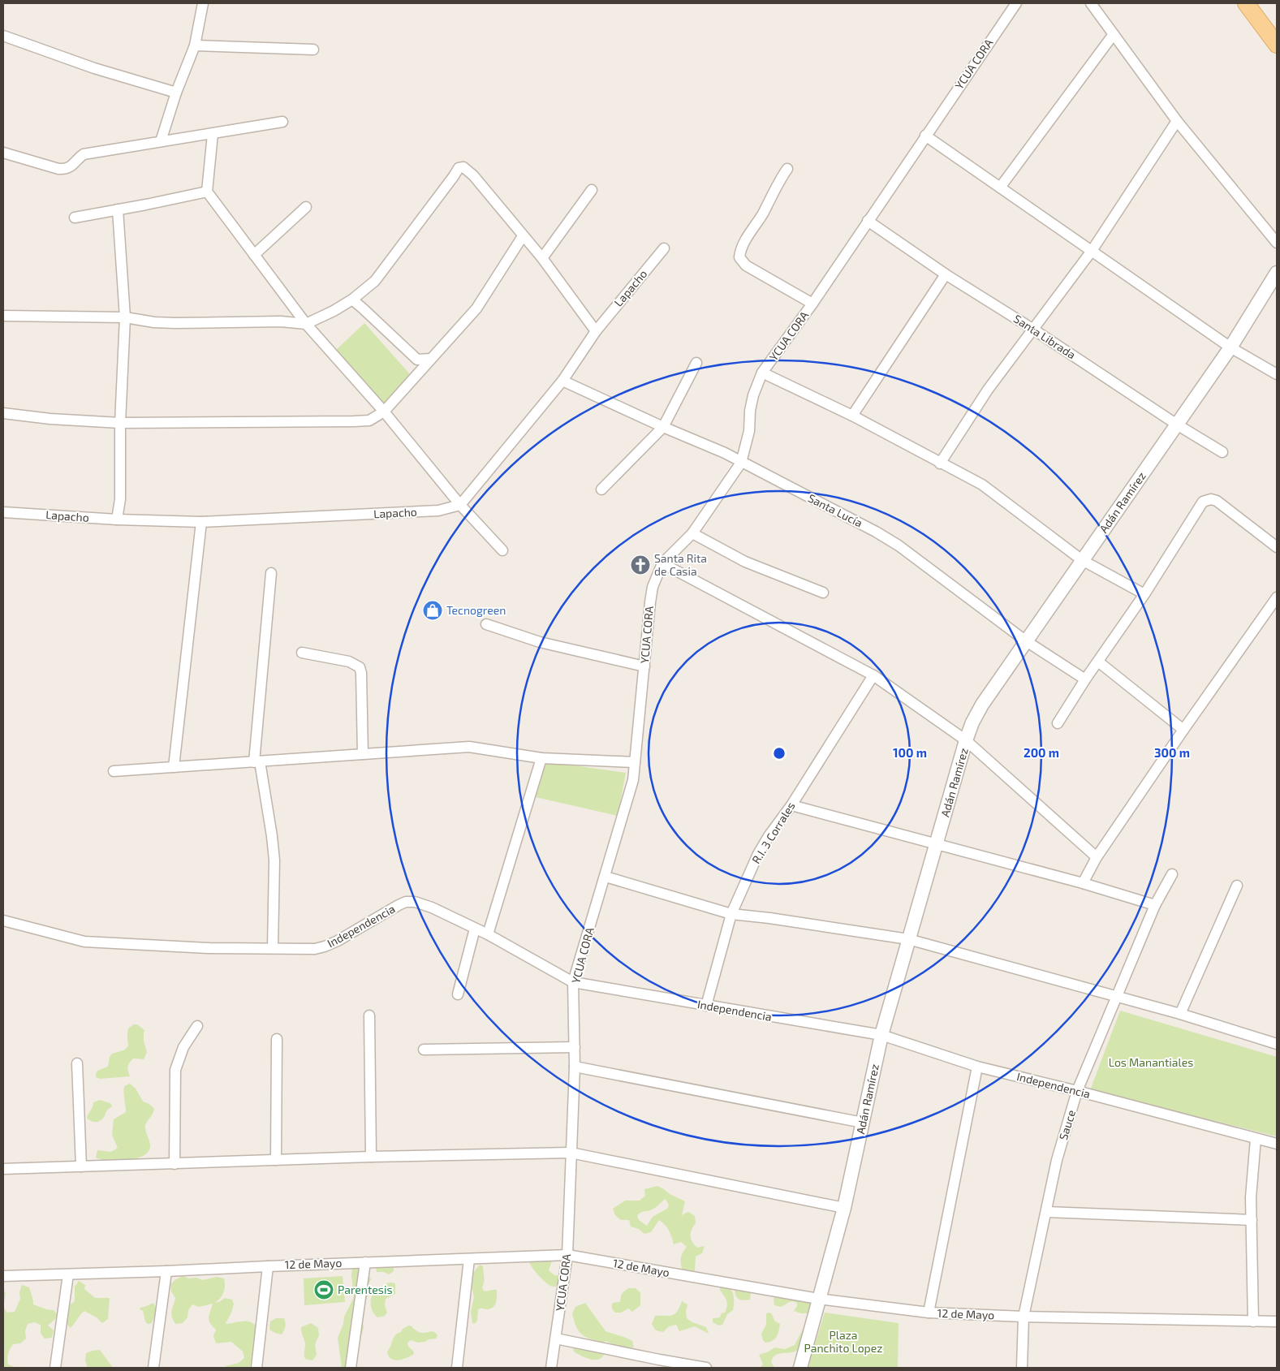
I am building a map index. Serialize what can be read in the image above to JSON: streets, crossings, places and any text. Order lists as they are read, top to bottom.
{
  "streets": {
    "street": [
      "YCUA CORA",
      "Lapacho",
      "Santa Librada",
      "Adán Ramírez",
      "Santa Lucía",
      "R.I. 3 Corrales",
      "Independencia",
      "Sauce",
      "12 de Mayo"
    ]
  },
  "crossings": [
    ["YCUA CORA", "Santa Librada"],
    ["YCUA CORA", "Santa Lucía"],
    ["YCUA CORA", "Independencia"],
    ["YCUA CORA", "12 de Mayo"],
    ["Lapacho", "Santa Lucía"],
    ["Santa Librada", "Adán Ramírez"],
    ["Adán Ramírez", "Santa Lucía"],
    ["Adán Ramírez", "Independencia"],
    ["Adán Ramírez", "12 de Mayo"],
    ["R.I. 3 Corrales", "Independencia"],
    ["Independencia", "Sauce"],
    ["Sauce", "12 de Mayo"]
  ],
  "parks": ["Los Manantiales", "Plaza Panchito Lopez"],
  "places": {
    "church": ["Santa Rita de Casia"],
    "shop": ["Tecnogreen"],
    "sports": ["Parentesis"]
  },
  "rings": ["100 m", "200 m", "300 m"]
}
